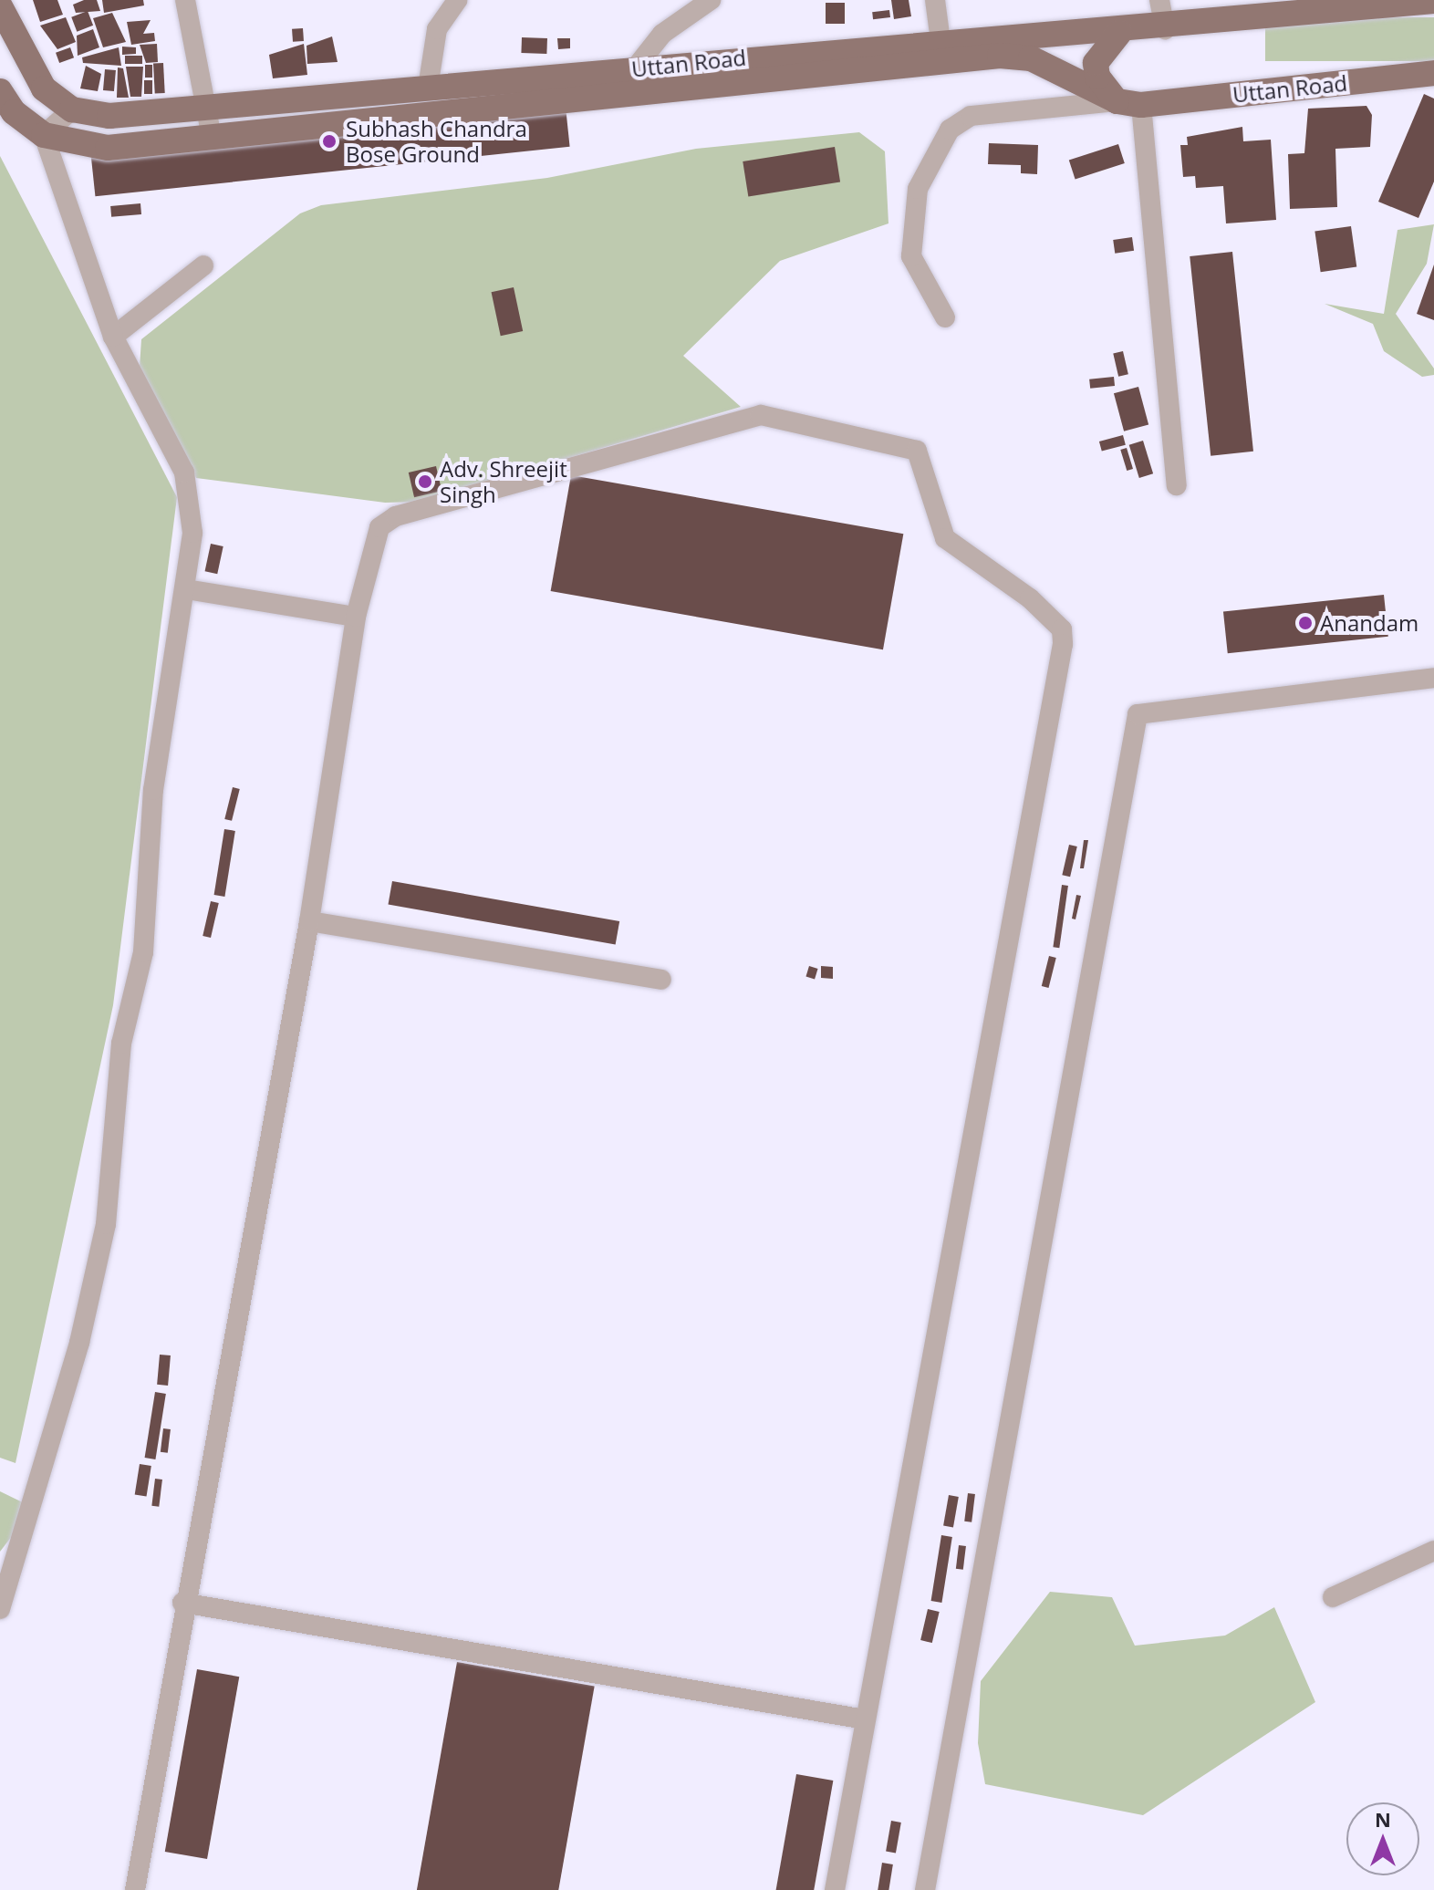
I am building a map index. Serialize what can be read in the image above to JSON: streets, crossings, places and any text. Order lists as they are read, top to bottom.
{
  "streets": {
    "main road": ["Uttan Road"]
  },
  "places": ["Subhash Chandra Bose Ground", "Adv. Shreejit Singh", "Anandam"],
  "north": "top"
}
